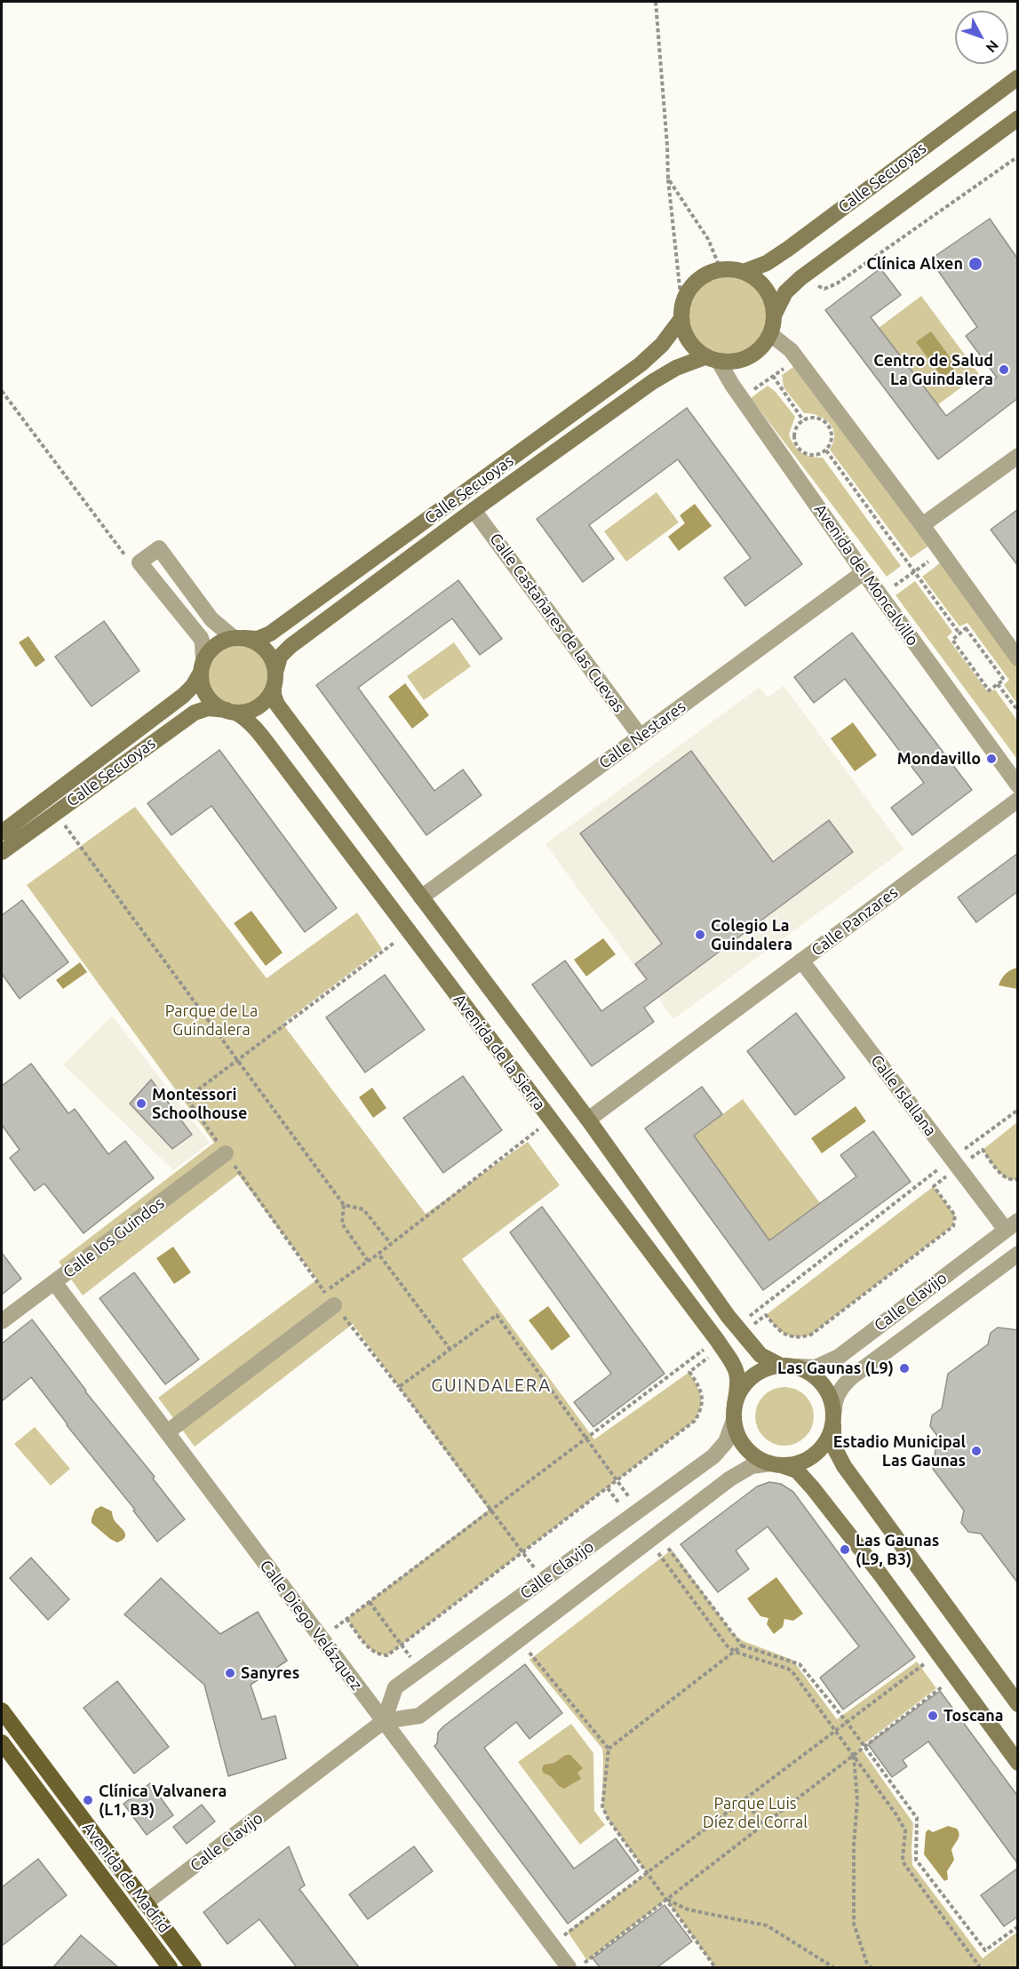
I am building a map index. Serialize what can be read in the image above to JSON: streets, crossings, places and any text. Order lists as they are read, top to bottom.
{
  "streets": {
    "main road": ["Calle Secuoyas", "Avenida de la Sierra", "Avenida de Madrid"],
    "street": [
      "Avenida del Moncalvillo",
      "Calle Castañares de las Cuevas",
      "Calle Nestares",
      "Calle Panzares",
      "Calle Islallana",
      "Calle los Guindos",
      "Calle Clavijo",
      "Calle Diego Velázquez"
    ]
  },
  "crossings": [
    ["Calle Secuoyas", "Avenida del Moncalvillo"],
    ["Calle Secuoyas", "Calle Castañares de las Cuevas"],
    ["Calle Secuoyas", "Avenida de la Sierra"],
    ["Avenida del Moncalvillo", "Calle Nestares"],
    ["Calle Castañares de las Cuevas", "Calle Nestares"],
    ["Calle Nestares", "Avenida de la Sierra"],
    ["Calle Panzares", "Avenida de la Sierra"],
    ["Calle Panzares", "Calle Islallana"],
    ["Avenida de la Sierra", "Calle Clavijo"],
    ["Calle Islallana", "Calle Clavijo"],
    ["Calle los Guindos", "Calle Diego Velázquez"],
    ["Calle Clavijo", "Calle Diego Velázquez"],
    ["Calle Clavijo", "Avenida de Madrid"]
  ],
  "districts": ["GUINDALERA"],
  "parks": ["Parque de La Guindalera", "Parque Luis Díez del Corral"],
  "places": [
    "Clínica Alxen",
    "Centro de Salud La Guindalera",
    "Mondavillo",
    "Colegio La Guindalera",
    "Montessori Schoolhouse",
    "Las Gaunas (L9)",
    "Estadio Municipal Las Gaunas",
    "Las Gaunas (L9, B3)",
    "Sanyres",
    "Toscana",
    "Clínica Valvanera (L1, B3)"
  ],
  "north": "bottom right"
}
